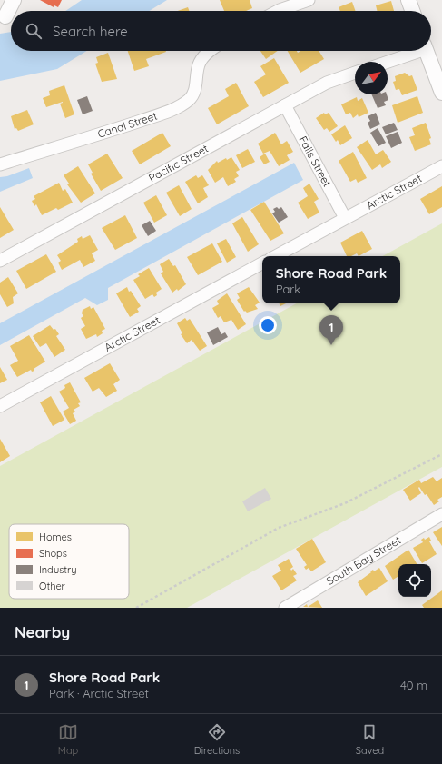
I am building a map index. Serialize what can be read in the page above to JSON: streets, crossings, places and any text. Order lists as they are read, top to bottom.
{
  "streets": {
    "street": [
      "Canal Street",
      "Falls Street",
      "Pacific Street",
      "Arctic Street",
      "South Bay Street"
    ]
  },
  "crossings": [
    ["Falls Street", "Pacific Street"],
    ["Falls Street", "Arctic Street"]
  ],
  "legend": [
    "Homes",
    "Shops",
    "Industry",
    "Other"
  ],
  "north": "top right",
  "page": {
    "search": "Search here",
    "popup": ["Shore Road Park", "Park"],
    "pins": "1",
    "heading": "Nearby",
    "list": [
      {
        "mark": "1",
        "name": "Shore Road Park",
        "note": "Park · Arctic Street",
        "value": "40 m"
      }
    ],
    "nav": ["Map", "Directions", "Saved"]
  }
}
